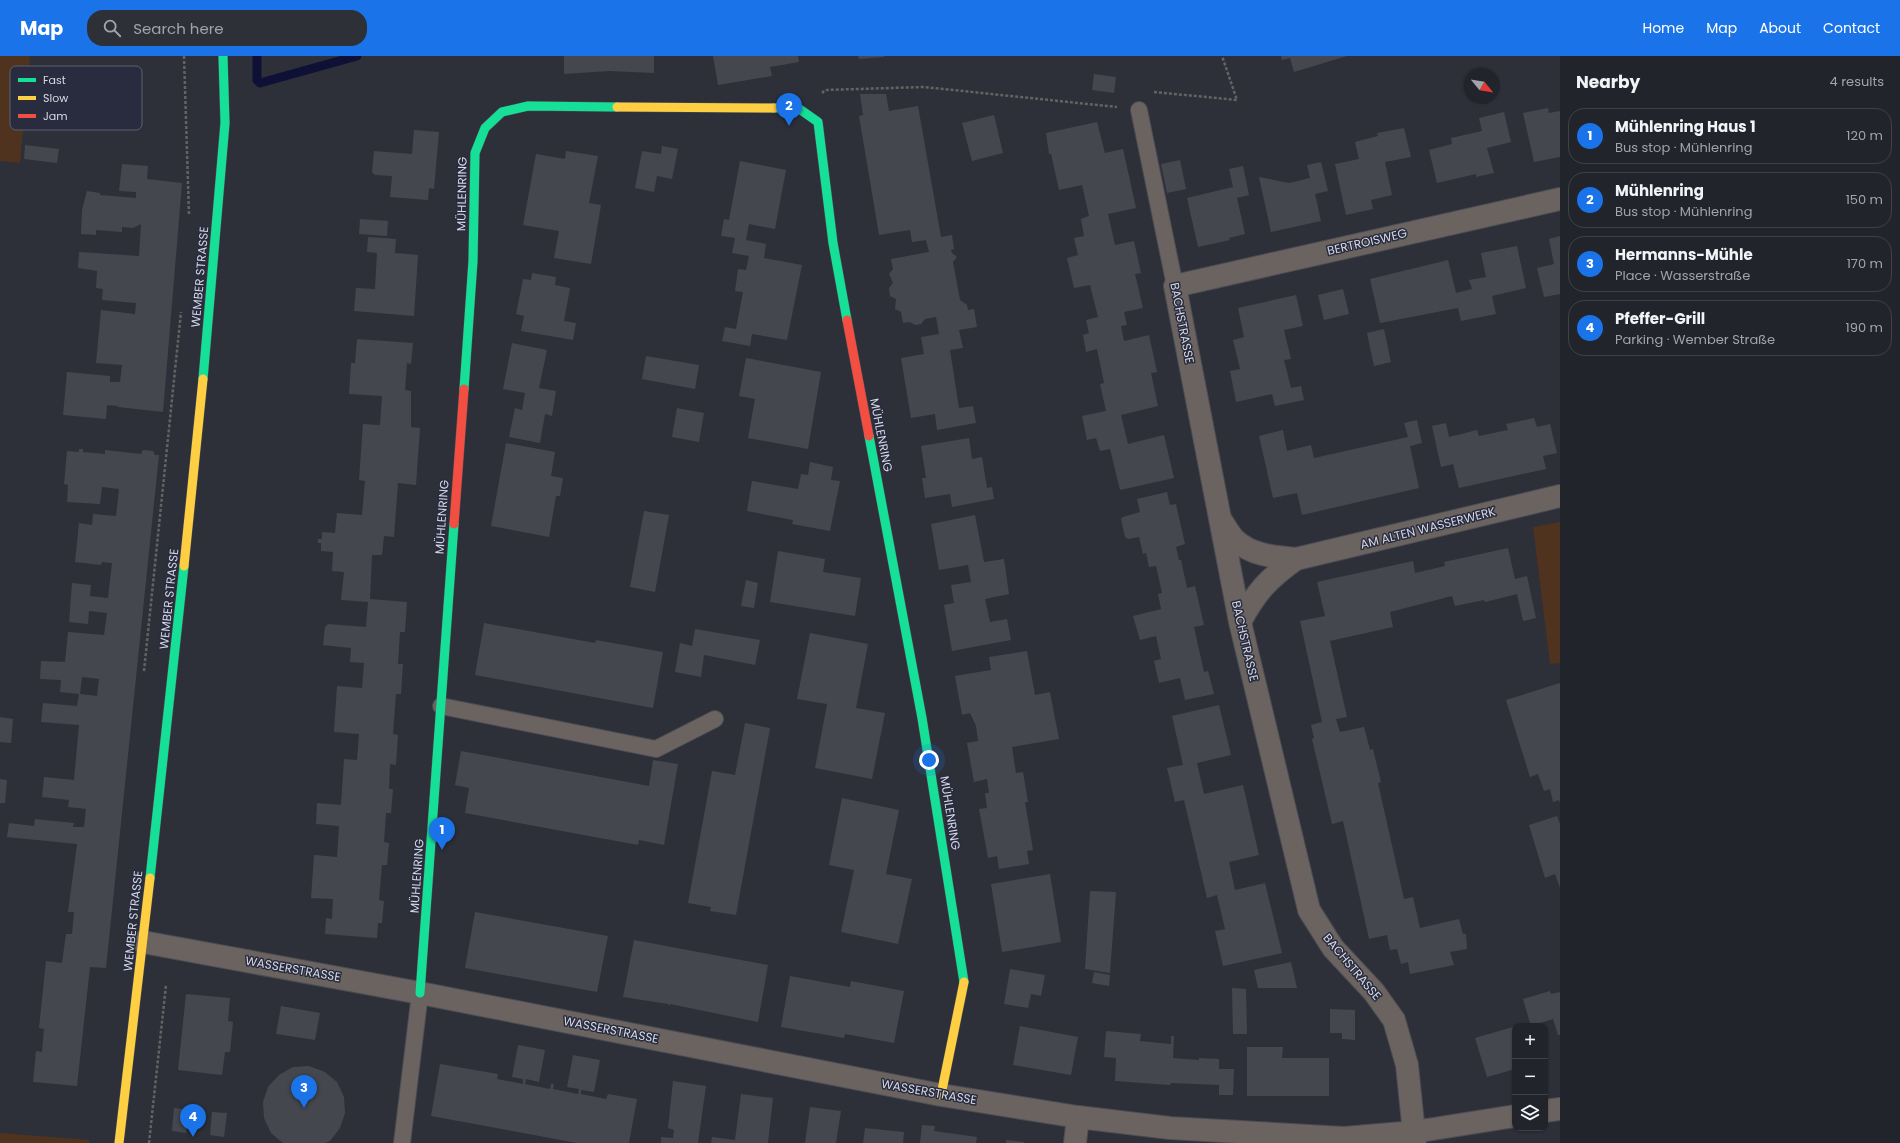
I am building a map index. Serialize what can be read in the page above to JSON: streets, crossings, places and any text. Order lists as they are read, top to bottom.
{
  "streets": {
    "street": [
      "MÜHLENRING",
      "BERTROISWEG",
      "WEMBER STRASSE",
      "BACHSTRASSE",
      "AM ALTEN WASSERWERK",
      "WASSERSTRASSE"
    ]
  },
  "crossings": [
    ["MÜHLENRING", "WASSERSTRASSE"],
    ["BERTROISWEG", "BACHSTRASSE"],
    ["WEMBER STRASSE", "WASSERSTRASSE"],
    ["BACHSTRASSE", "AM ALTEN WASSERWERK"],
    ["BACHSTRASSE", "WASSERSTRASSE"]
  ],
  "legend": ["Fast", "Slow", "Jam"],
  "north": "bottom right",
  "page": {
    "header": "Map",
    "search": "Search here",
    "nav": [
      "Home",
      "Map",
      "About",
      "Contact"
    ],
    "heading": ["Nearby", "4 results"],
    "pins": [
      "2",
      "1",
      "3",
      "4"
    ],
    "list": [
      {
        "mark": "1",
        "name": "Mühlenring Haus 1",
        "note": "Bus stop · Mühlenring",
        "value": "120 m"
      },
      {
        "mark": "2",
        "name": "Mühlenring",
        "note": "Bus stop · Mühlenring",
        "value": "150 m"
      },
      {
        "mark": "3",
        "name": "Hermanns-Mühle",
        "note": "Place · Wasserstraße",
        "value": "170 m"
      },
      {
        "mark": "4",
        "name": "Pfeffer-Grill",
        "note": "Parking · Wember Straße",
        "value": "190 m"
      }
    ],
    "map_buttons": ["+", "−"]
  }
}
